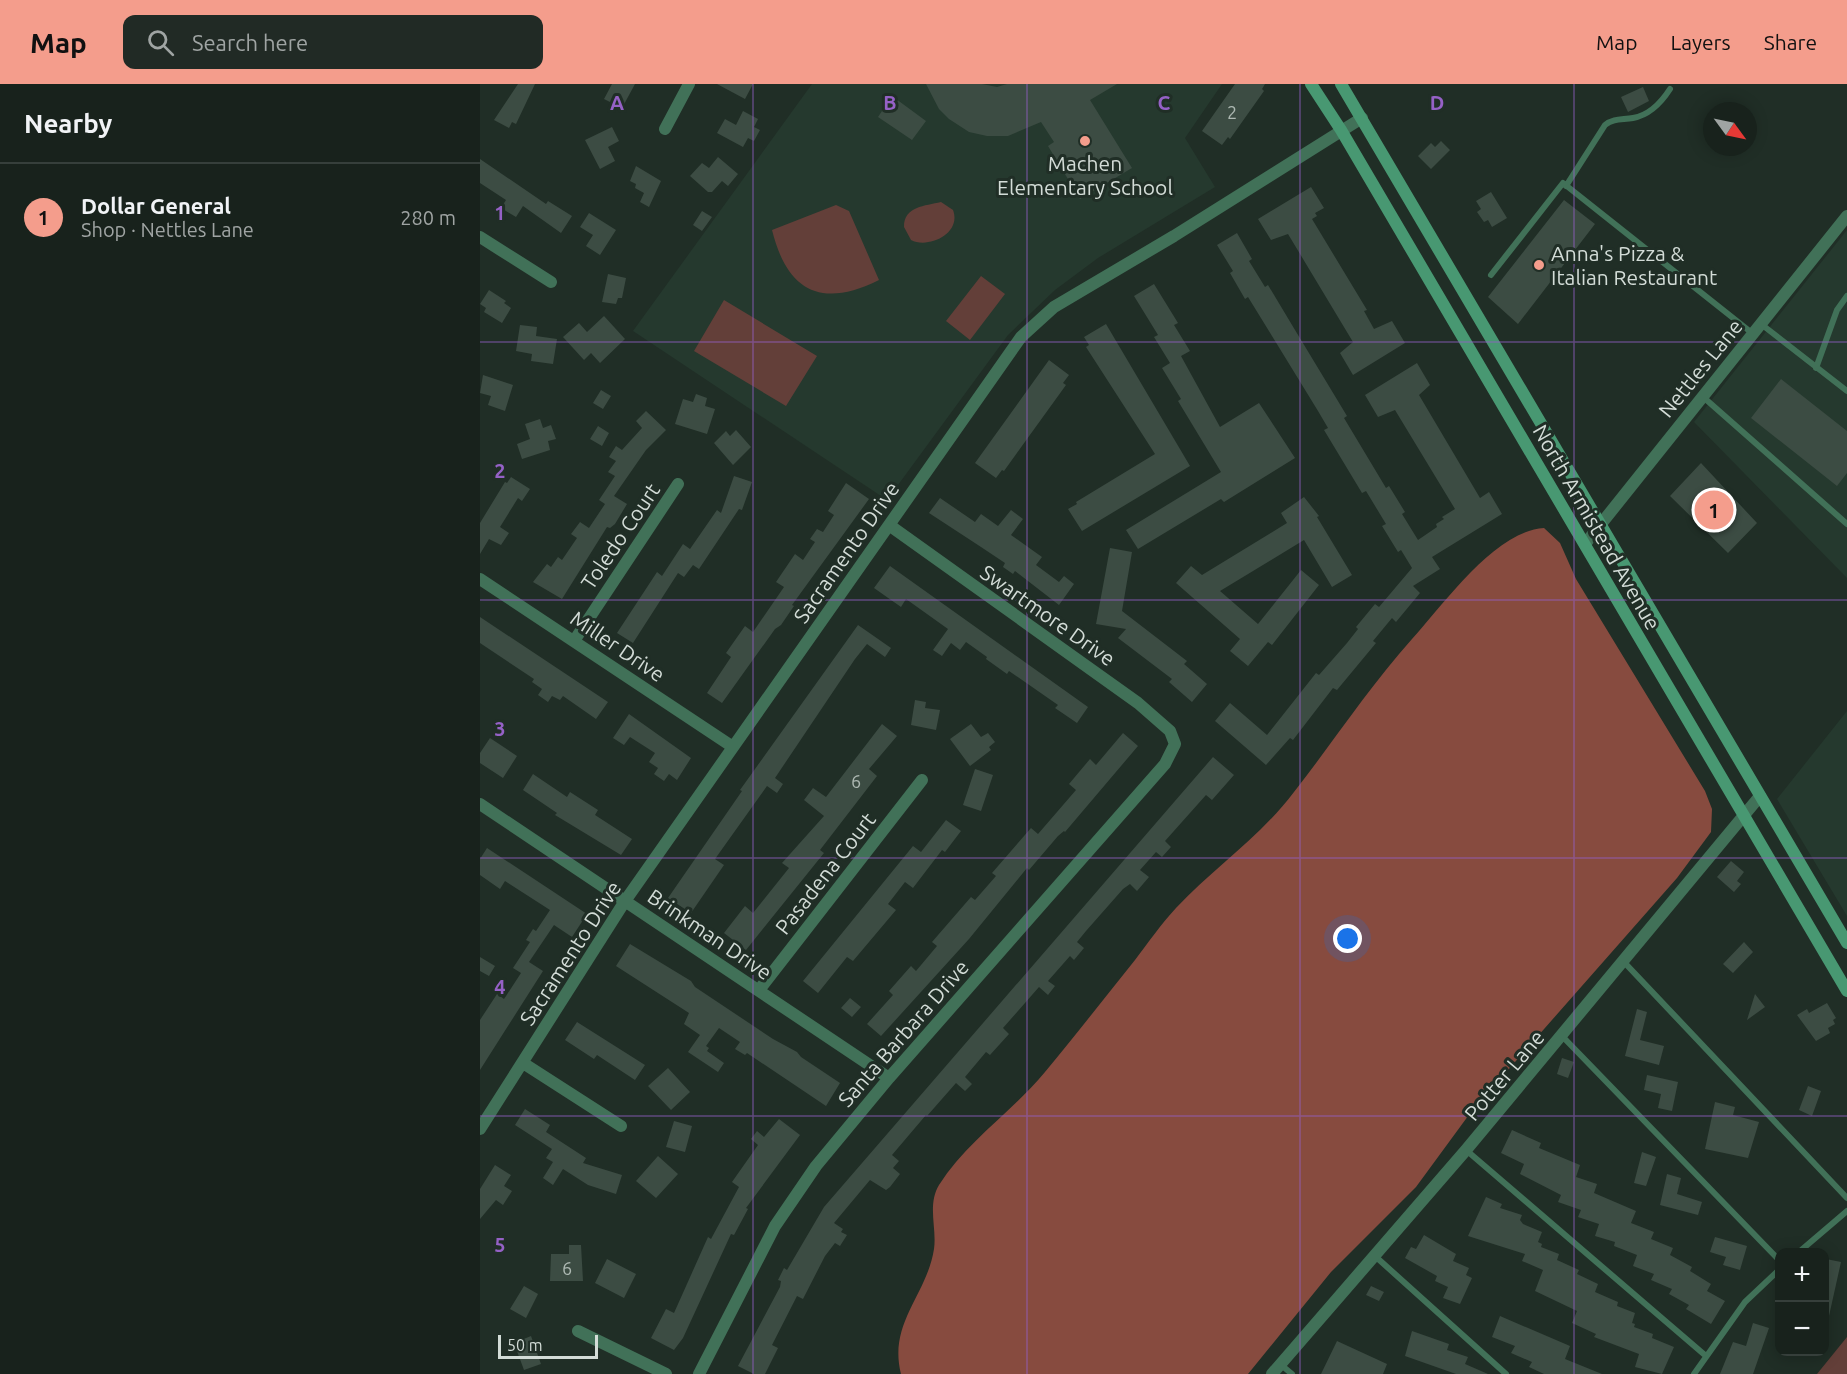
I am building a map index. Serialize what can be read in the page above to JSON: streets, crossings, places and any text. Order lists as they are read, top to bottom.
{
  "streets": {
    "main road": ["North Armistead Avenue"],
    "street": [
      "Nettles Lane",
      "Toledo Court",
      "Sacramento Drive",
      "Swartmore Drive",
      "Miller Drive",
      "Pasadena Court",
      "Brinkman Drive",
      "Santa Barbara Drive",
      "Potter Lane"
    ]
  },
  "crossings": [
    ["Nettles Lane", "North Armistead Avenue"],
    ["North Armistead Avenue", "Sacramento Drive"],
    ["North Armistead Avenue", "Potter Lane"],
    ["Toledo Court", "Miller Drive"],
    ["Sacramento Drive", "Swartmore Drive"],
    ["Sacramento Drive", "Miller Drive"],
    ["Sacramento Drive", "Brinkman Drive"],
    ["Swartmore Drive", "Santa Barbara Drive"],
    ["Pasadena Court", "Brinkman Drive"],
    ["Brinkman Drive", "Santa Barbara Drive"]
  ],
  "places": ["Machen Elementary School", "Anna's Pizza & Italian Restaurant"],
  "house_numbers": ["2", "6", "6"],
  "scale_bar": "50 m",
  "north": "bottom right",
  "page": {
    "header": "Map",
    "search": "Search here",
    "nav": ["Map", "Layers", "Share"],
    "heading": "Nearby",
    "list": [
      {
        "mark": "1",
        "name": "Dollar General",
        "note": "Shop · Nettles Lane",
        "value": "280 m"
      }
    ],
    "pins": "1",
    "map_buttons": ["+", "−"],
    "scale": "50 m"
  },
  "grid": {
    "columns": [
      "A",
      "B",
      "C",
      "D"
    ],
    "rows": [
      "1",
      "2",
      "3",
      "4",
      "5"
    ]
  }
}
